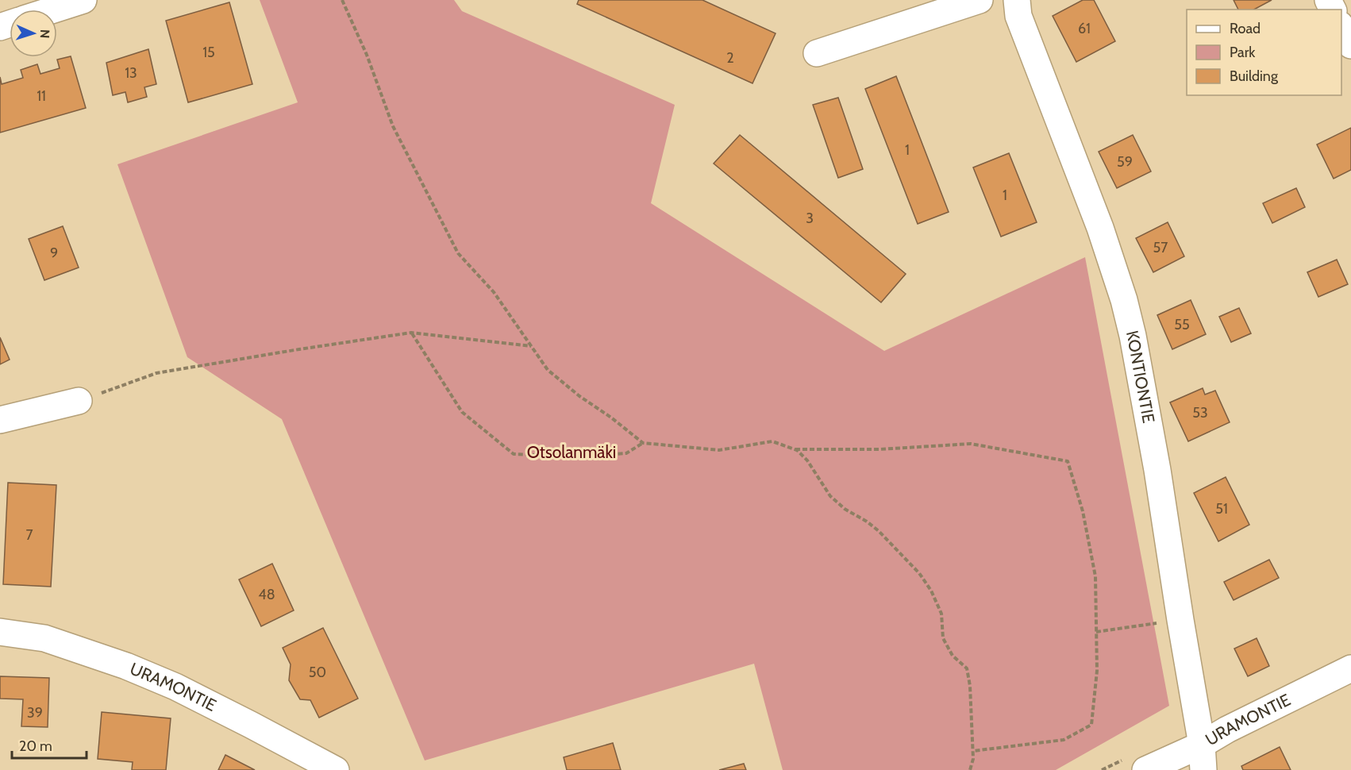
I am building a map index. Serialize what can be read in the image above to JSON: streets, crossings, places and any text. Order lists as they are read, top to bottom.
{
  "streets": {
    "street": ["KONTIONTIE", "URAMONTIE"]
  },
  "crossings": [
    ["KONTIONTIE", "URAMONTIE"]
  ],
  "parks": ["Otsolanmäki"],
  "house_numbers": [
    "61",
    "15",
    "2",
    "13",
    "11",
    "1",
    "59",
    "1",
    "3",
    "57",
    "9",
    "55",
    "53",
    "51",
    "7",
    "48",
    "50",
    "39"
  ],
  "legend": ["Road", "Park", "Building"],
  "scale_bar": "20 m",
  "north": "right"
}
